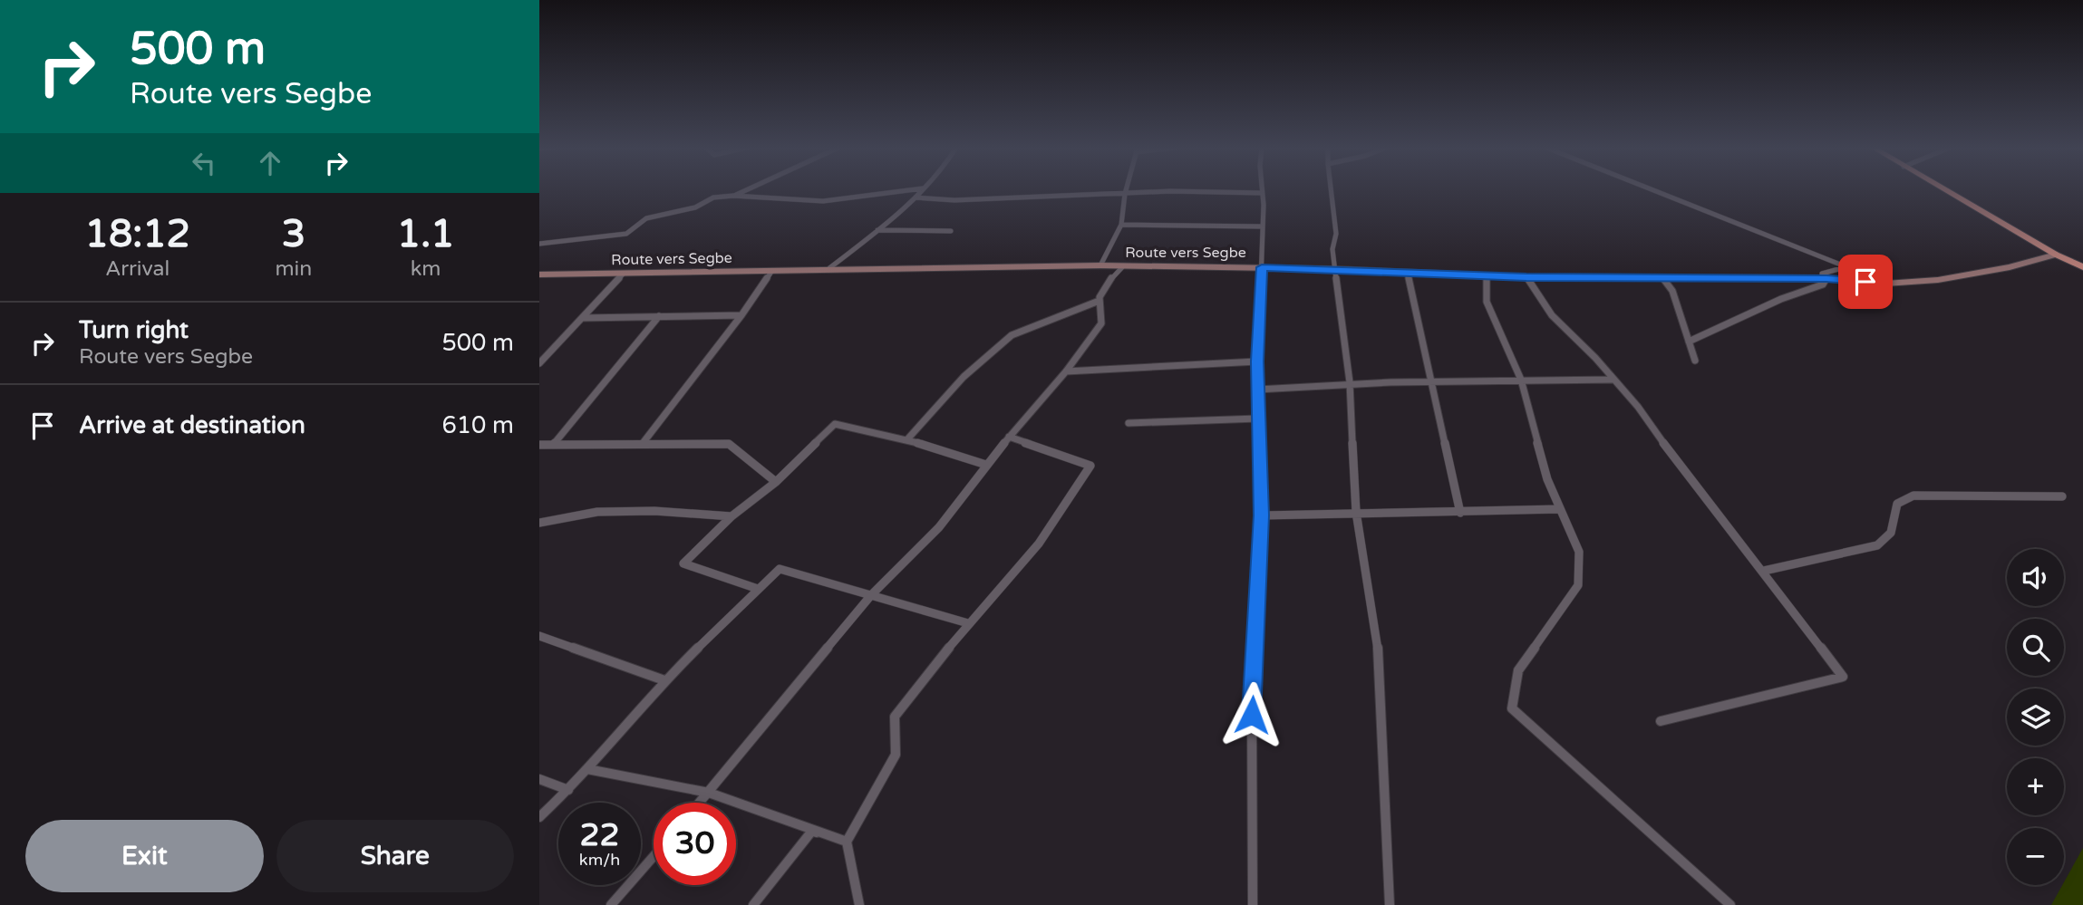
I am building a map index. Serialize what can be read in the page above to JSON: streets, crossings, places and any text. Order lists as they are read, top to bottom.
{
  "streets": {
    "main road": ["Route vers Segbe"]
  },
  "page": {
    "turn": ["500 m", "Route vers Segbe"],
    "eta": [
      "18:12",
      "Arrival",
      "3",
      "min",
      "1.1",
      "km"
    ],
    "list": [
      {
        "name": "Turn right",
        "note": "Route vers Segbe",
        "value": "500 m"
      },
      {
        "name": "Arrive at destination",
        "value": "610 m"
      }
    ],
    "map_buttons": ["+", "−"],
    "speed": "22 km/h",
    "limit": "30",
    "buttons": ["Exit", "Share"]
  }
}
